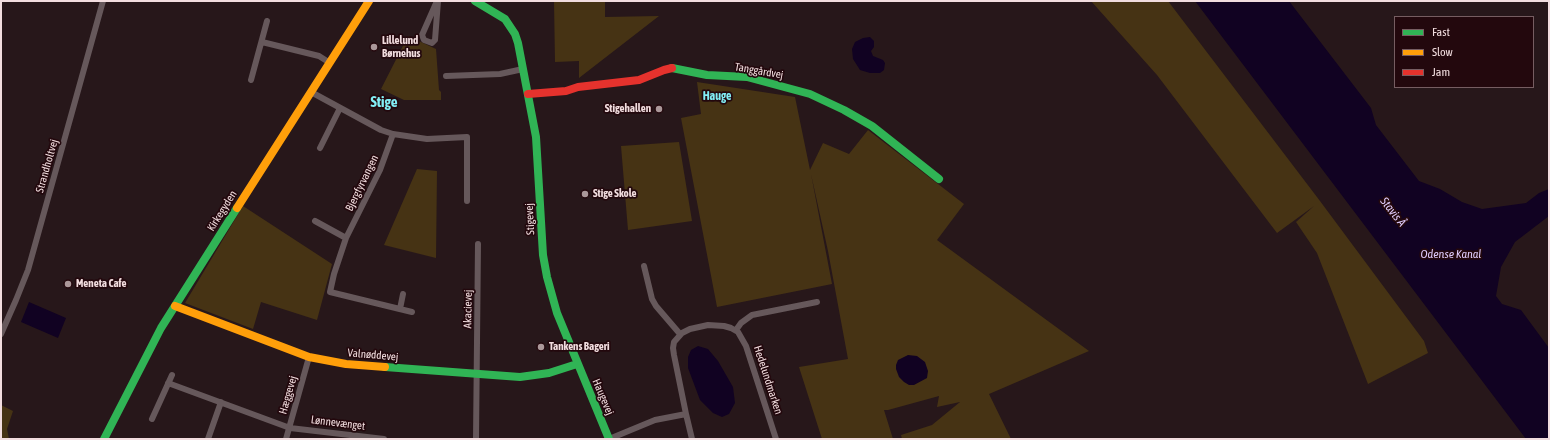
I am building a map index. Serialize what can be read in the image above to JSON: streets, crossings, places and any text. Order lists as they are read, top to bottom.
{
  "streets": {
    "street": [
      "Tanggårdvej",
      "Strandholtvej",
      "Bjergfyrvangen",
      "Kirkegyden",
      "Stigevej",
      "Akacievej",
      "Valnøddevej",
      "Hedelundmarken",
      "Hæggevej",
      "Haugevej",
      "Lønnevænget"
    ]
  },
  "crossings": [
    ["Tanggårdvej", "Stigevej"],
    ["Kirkegyden", "Valnøddevej"],
    ["Stigevej", "Valnøddevej"],
    ["Stigevej", "Haugevej"],
    ["Akacievej", "Valnøddevej"],
    ["Valnøddevej", "Hæggevej"],
    ["Valnøddevej", "Haugevej"],
    ["Hæggevej", "Lønnevænget"]
  ],
  "districts": ["Hauge", "Stige"],
  "water": ["Stavis Å", "Odense Kanal"],
  "places": [
    "Lillelund Børnehus",
    "Stigehallen",
    "Stige Skole",
    "Meneta Cafe",
    "Tankens Bageri"
  ],
  "legend": ["Fast", "Slow", "Jam"]
}
